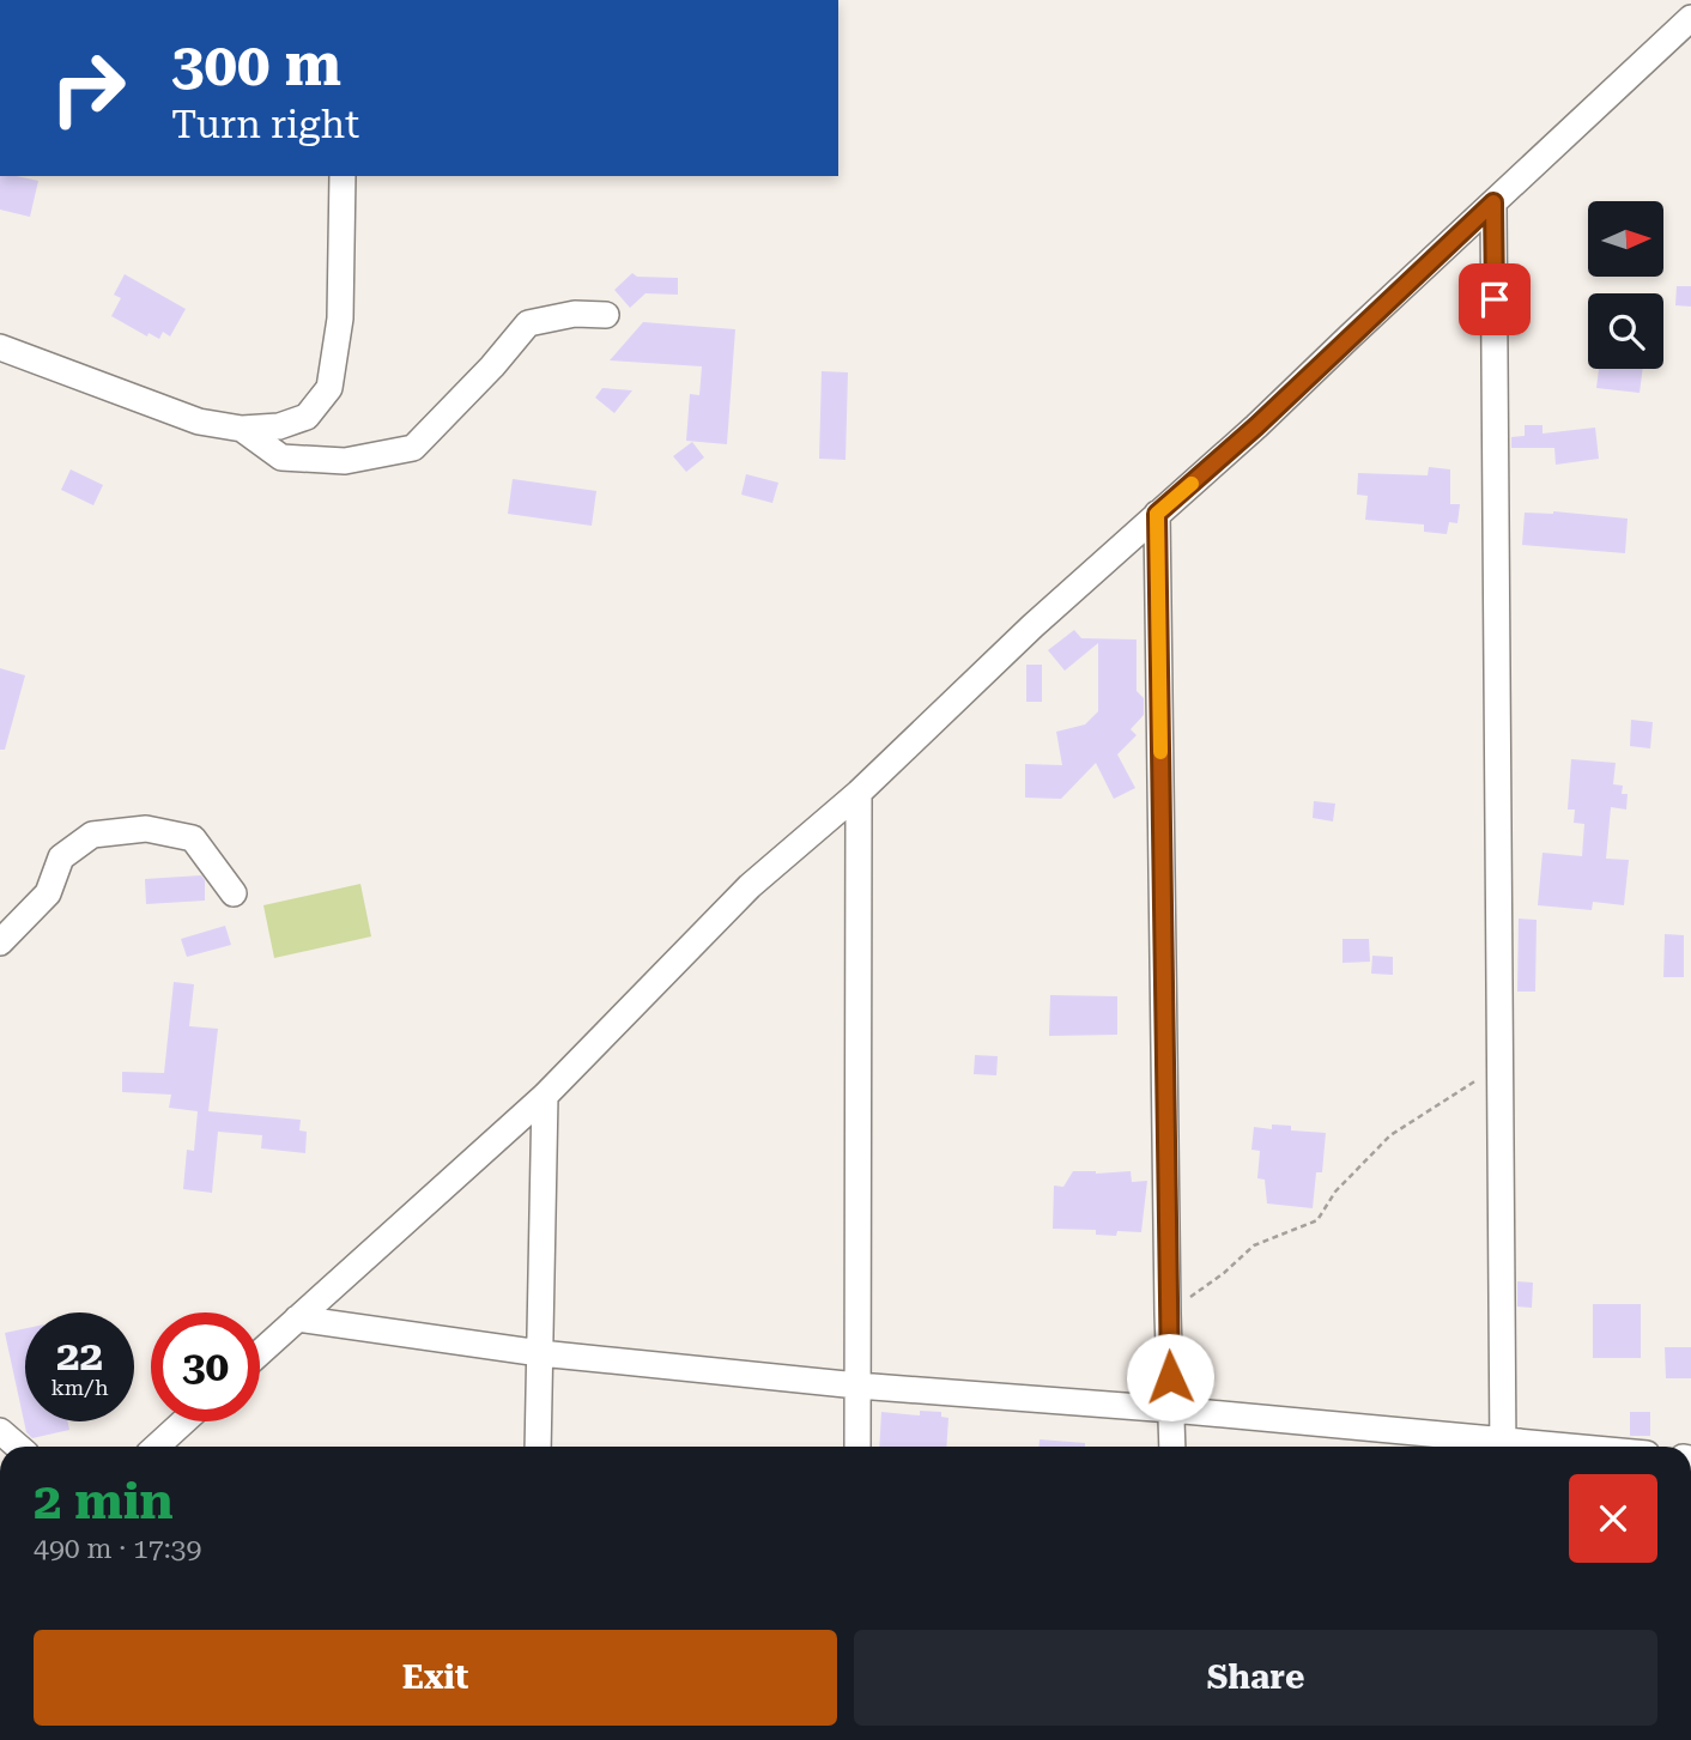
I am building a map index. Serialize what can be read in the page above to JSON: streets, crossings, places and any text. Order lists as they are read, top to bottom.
{
  "north": "right",
  "page": {
    "turn": ["300 m", "Turn right"],
    "speed": "22 km/h",
    "limit": "30",
    "heading": ["2 min", "490 m · 17:39"],
    "buttons": ["Exit", "Share"]
  }
}
